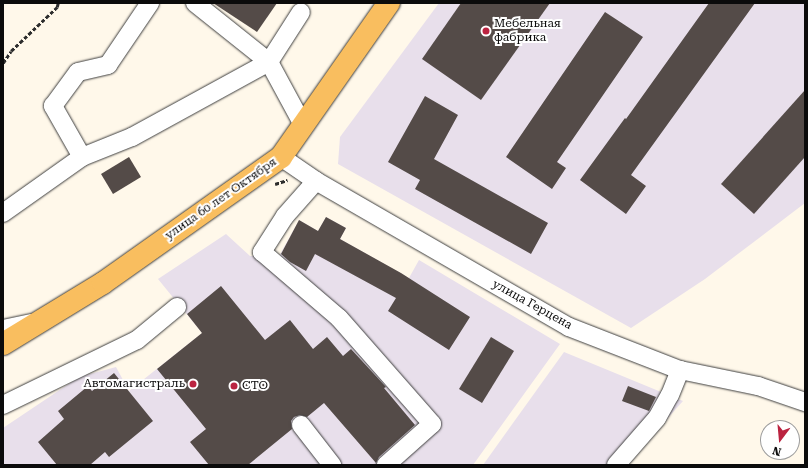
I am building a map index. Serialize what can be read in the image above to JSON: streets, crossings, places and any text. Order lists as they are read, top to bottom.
{
  "streets": {
    "main road": ["улица 60 лет Октября"],
    "street": ["улица Герцена"]
  },
  "crossings": [
    ["улица 60 лет Октября", "улица Герцена"]
  ],
  "places": ["Мебельная фабрика", "Автомагистраль", "СТО"],
  "north": "bottom"
}
